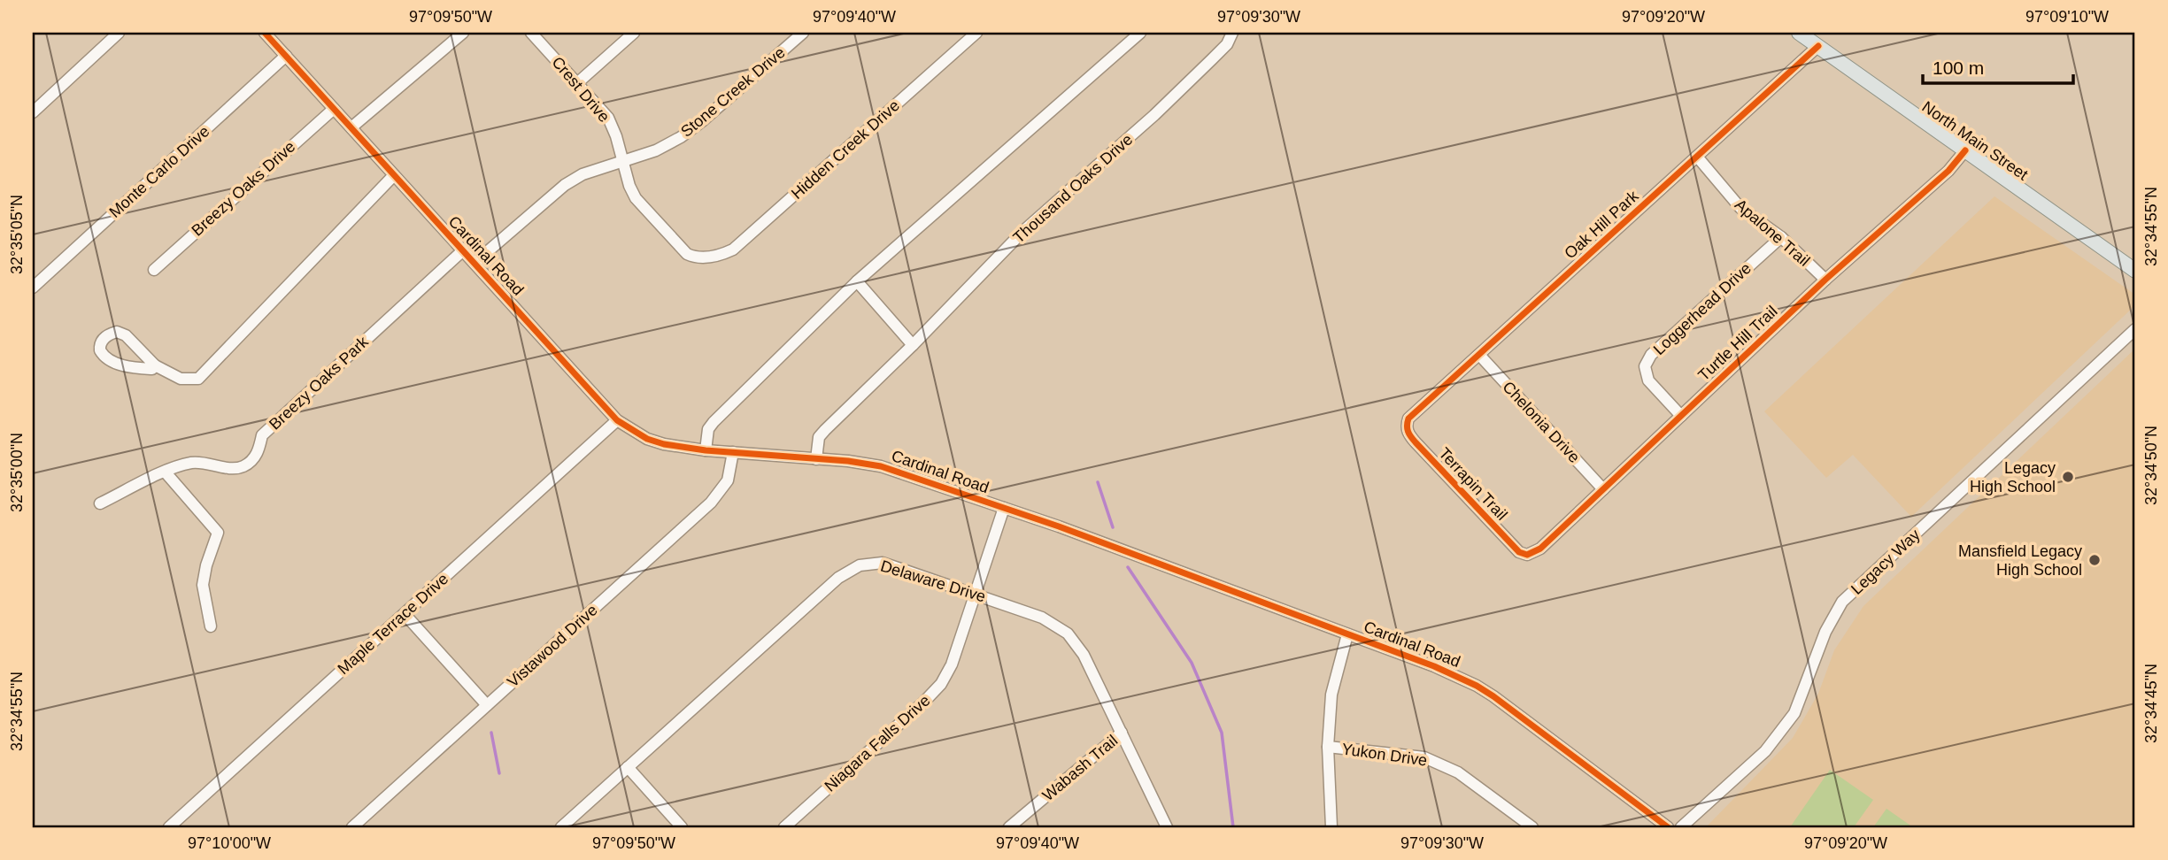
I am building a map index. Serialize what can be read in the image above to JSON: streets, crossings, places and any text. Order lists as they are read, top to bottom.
{
  "streets": {
    "main road": ["North Main Street"],
    "street": [
      "Crest Drive",
      "Stone Creek Drive",
      "Hidden Creek Drive",
      "Monte Carlo Drive",
      "Breezy Oaks Drive",
      "Thousand Oaks Drive",
      "Oak Hill Park",
      "Apalone Trail",
      "Cardinal Road",
      "Loggerhead Drive",
      "Turtle Hill Trail",
      "Breezy Oaks Park",
      "Chelonia Drive",
      "Terrapin Trail",
      "Legacy Way",
      "Delaware Drive",
      "Maple Terrace Drive",
      "Vistawood Drive",
      "Niagara Falls Drive",
      "Yukon Drive",
      "Wabash Trail"
    ]
  },
  "crossings": [
    ["Crest Drive", "Stone Creek Drive"],
    ["Crest Drive", "Hidden Creek Drive"],
    ["Stone Creek Drive", "Cardinal Road"],
    ["North Main Street", "Oak Hill Park"],
    ["North Main Street", "Turtle Hill Trail"],
    ["Monte Carlo Drive", "Cardinal Road"],
    ["Breezy Oaks Drive", "Cardinal Road"],
    ["Thousand Oaks Drive", "Cardinal Road"],
    ["Oak Hill Park", "Apalone Trail"],
    ["Oak Hill Park", "Chelonia Drive"],
    ["Oak Hill Park", "Terrapin Trail"],
    ["Apalone Trail", "Loggerhead Drive"],
    ["Apalone Trail", "Turtle Hill Trail"],
    ["Cardinal Road", "Breezy Oaks Park"],
    ["Cardinal Road", "Maple Terrace Drive"],
    ["Cardinal Road", "Vistawood Drive"],
    ["Cardinal Road", "Niagara Falls Drive"],
    ["Loggerhead Drive", "Turtle Hill Trail"],
    ["Turtle Hill Trail", "Chelonia Drive"],
    ["Turtle Hill Trail", "Terrapin Trail"],
    ["Delaware Drive", "Niagara Falls Drive"],
    ["Delaware Drive", "Wabash Trail"]
  ],
  "places": ["Legacy High School", "Mansfield Legacy High School"],
  "scale_bar": "100 m",
  "coordinates": [
    "97°09'50\"W",
    "97°09'40\"W",
    "97°09'30\"W",
    "97°09'20\"W",
    "97°09'10\"W",
    "32°34'55\"N",
    "32°35'05\"N",
    "32°34'50\"N",
    "32°35'00\"N",
    "32°34'45\"N",
    "97°10'00\"W"
  ]
}
